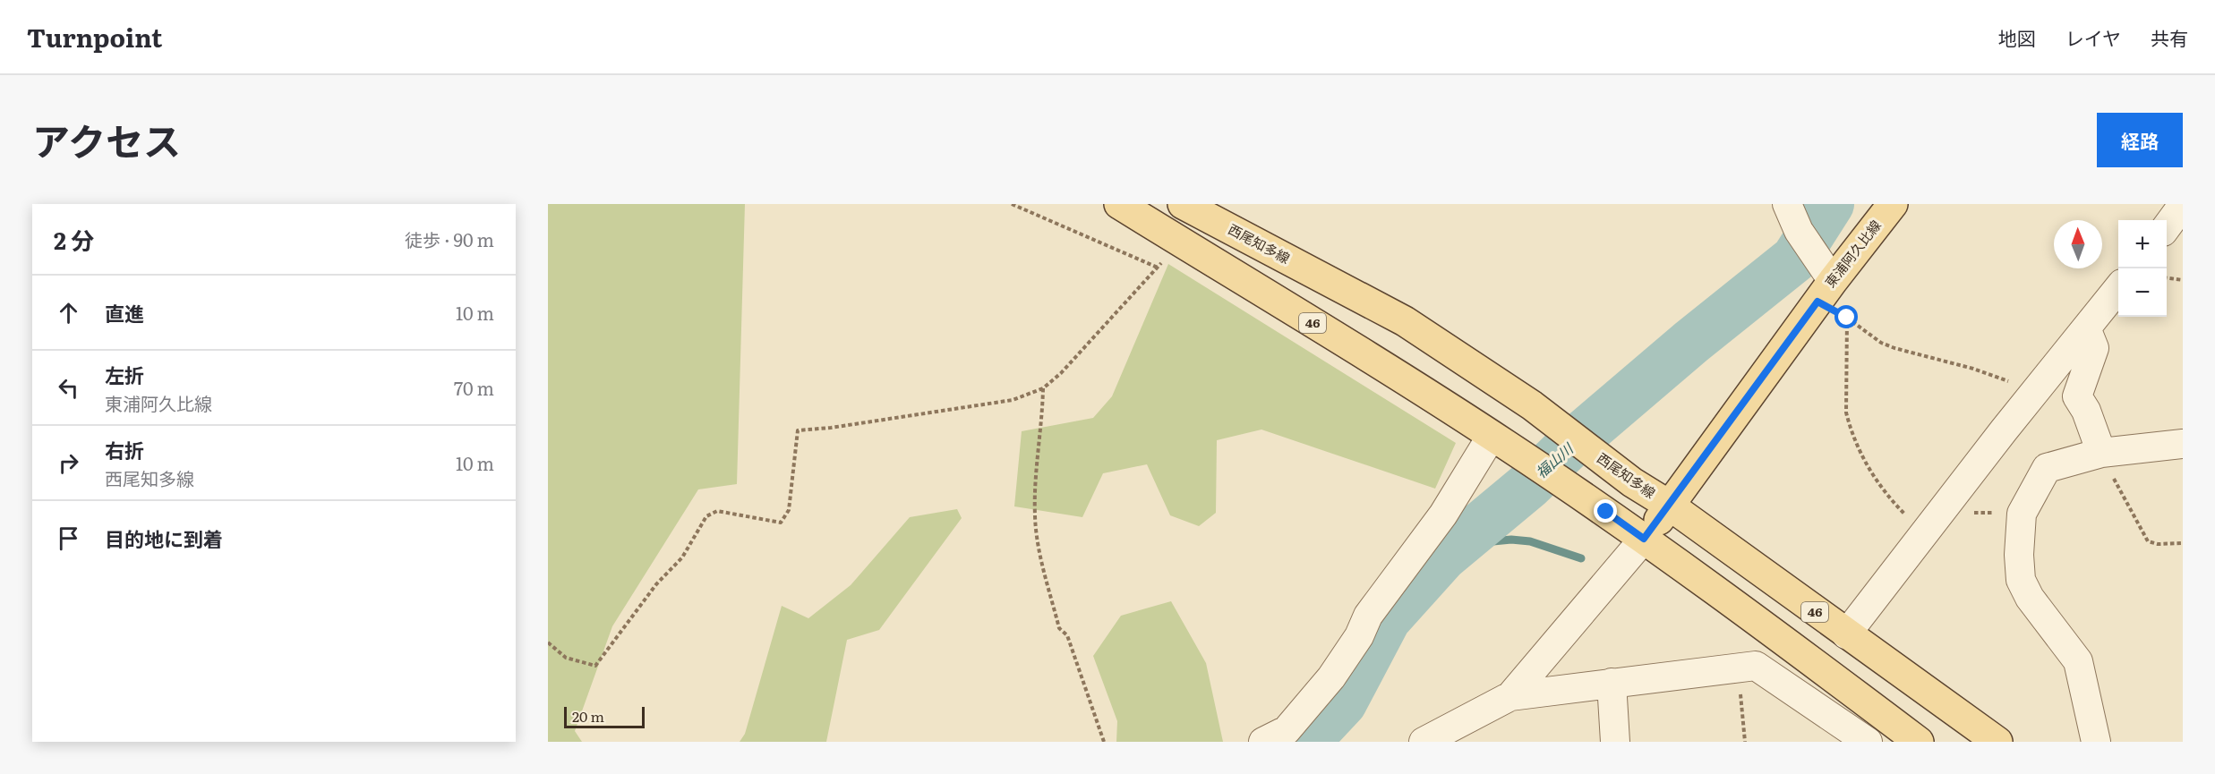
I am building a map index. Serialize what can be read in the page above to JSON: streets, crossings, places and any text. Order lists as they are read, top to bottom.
{
  "streets": {
    "main road": ["西尾知多線", "東浦阿久比線", "46"]
  },
  "crossings": [
    ["西尾知多線", "東浦阿久比線"],
    ["東浦阿久比線", "46"]
  ],
  "water": ["福山川"],
  "scale_bar": "20 m",
  "north": "top",
  "page": {
    "header": "Turnpoint",
    "nav": ["地図", "レイヤ", "共有"],
    "title": "アクセス",
    "buttons": "経路",
    "heading": ["2 分", "徒歩 · 90 m"],
    "map_buttons": ["+", "−"],
    "list": [
      ["直進", "10 m"],
      ["左折", "東浦阿久比線", "70 m"],
      ["右折", "西尾知多線", "10 m"],
      "目的地に到着"
    ],
    "scale": "20 m"
  }
}
